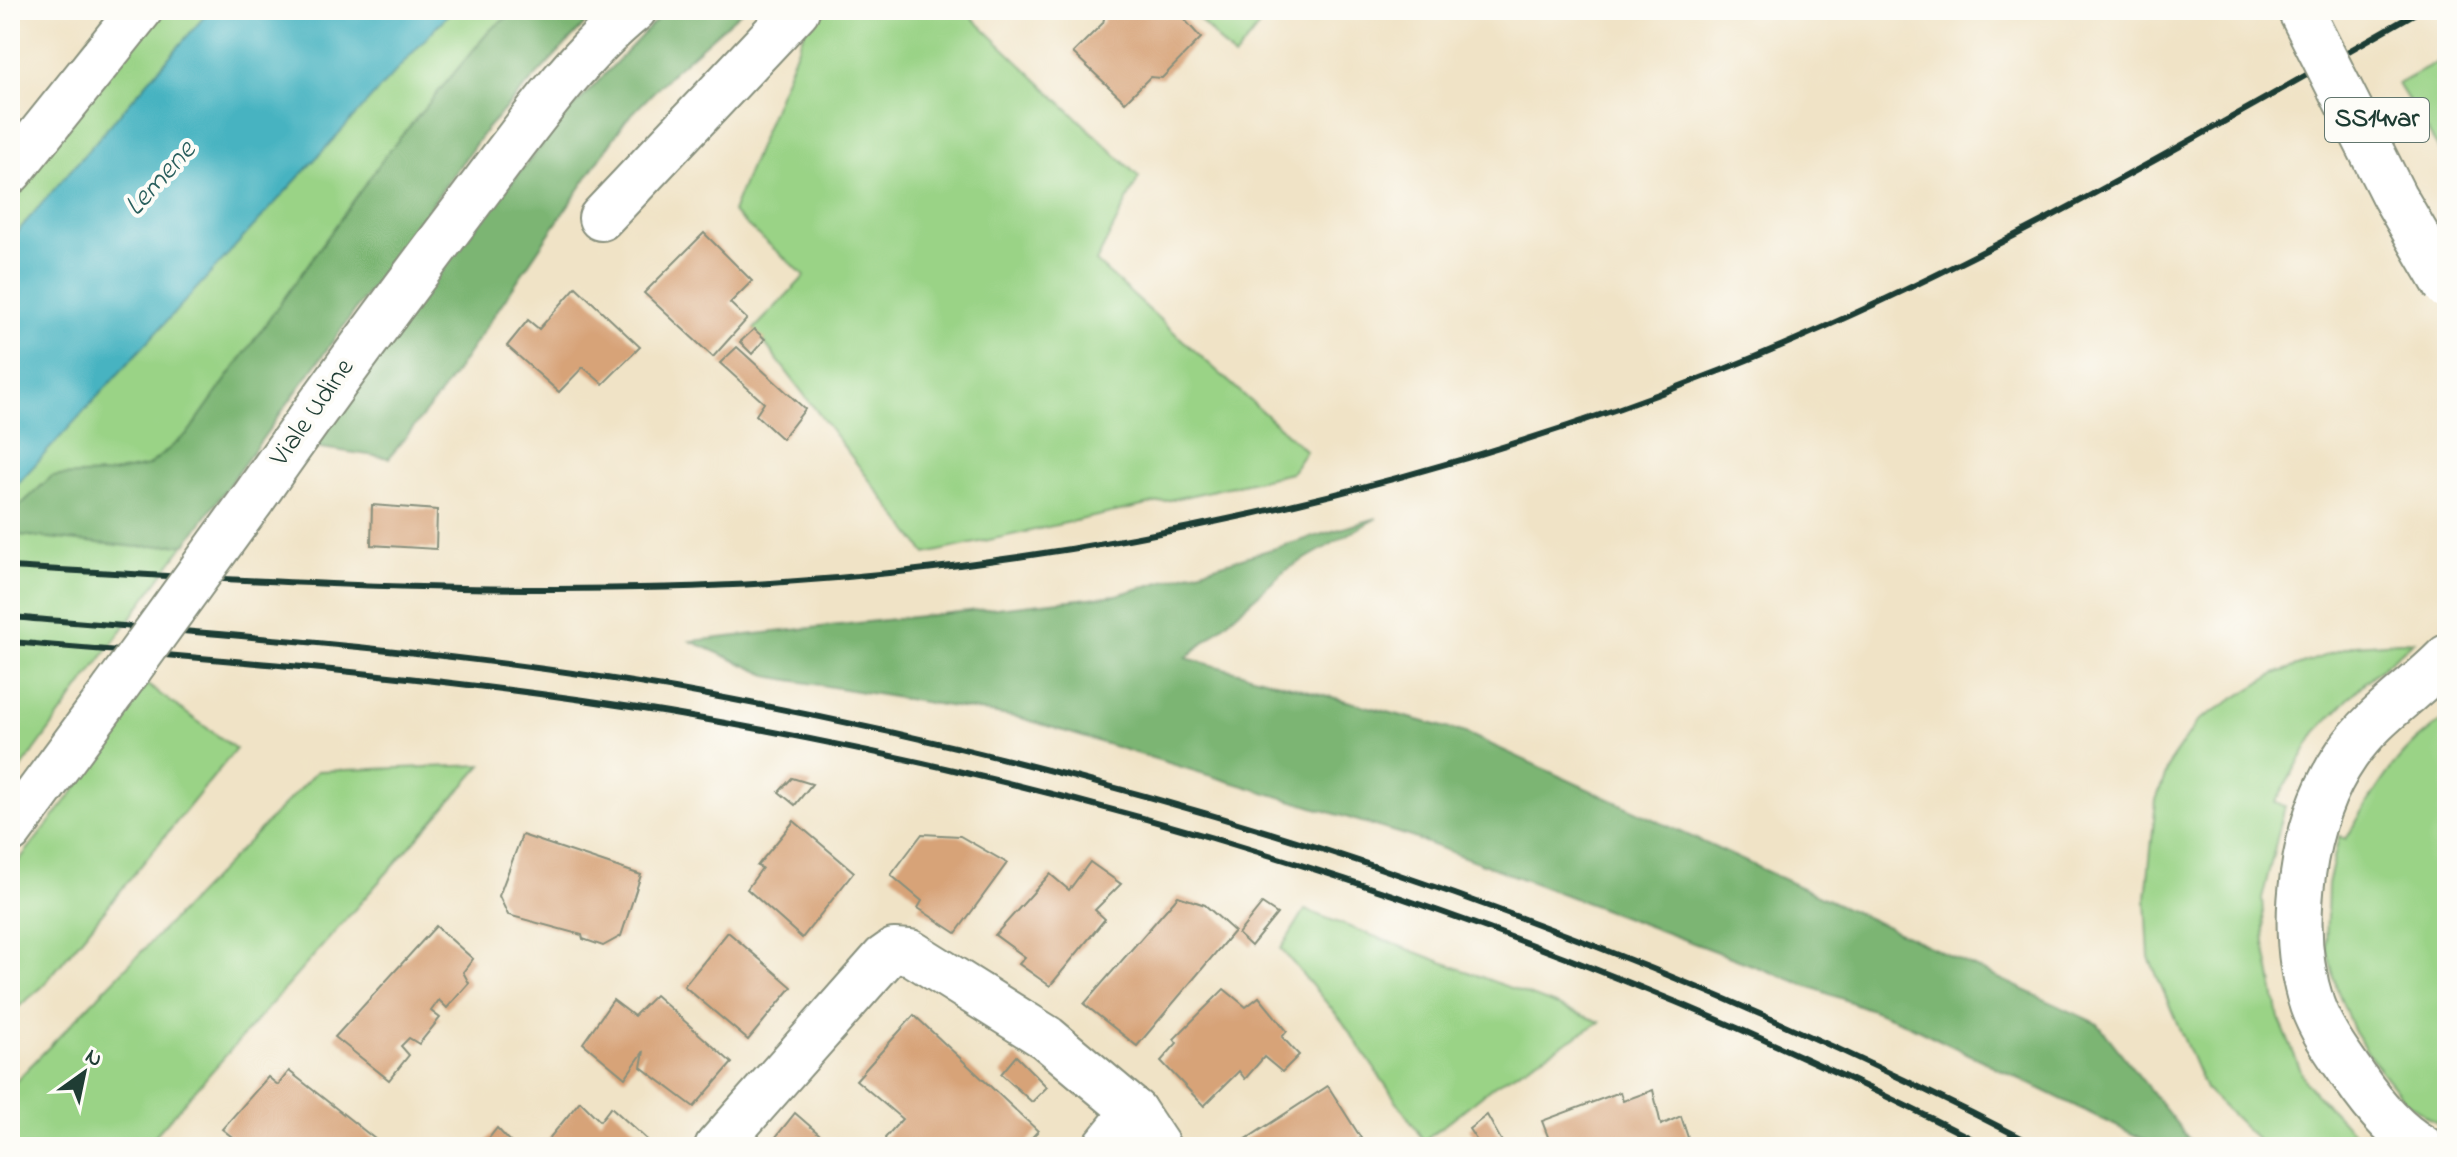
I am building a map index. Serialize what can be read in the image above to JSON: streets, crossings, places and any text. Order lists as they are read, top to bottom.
{
  "streets": {
    "main road": ["SS14var", "Viale Udine"]
  },
  "water": ["Lemene"],
  "north": "top right"
}
